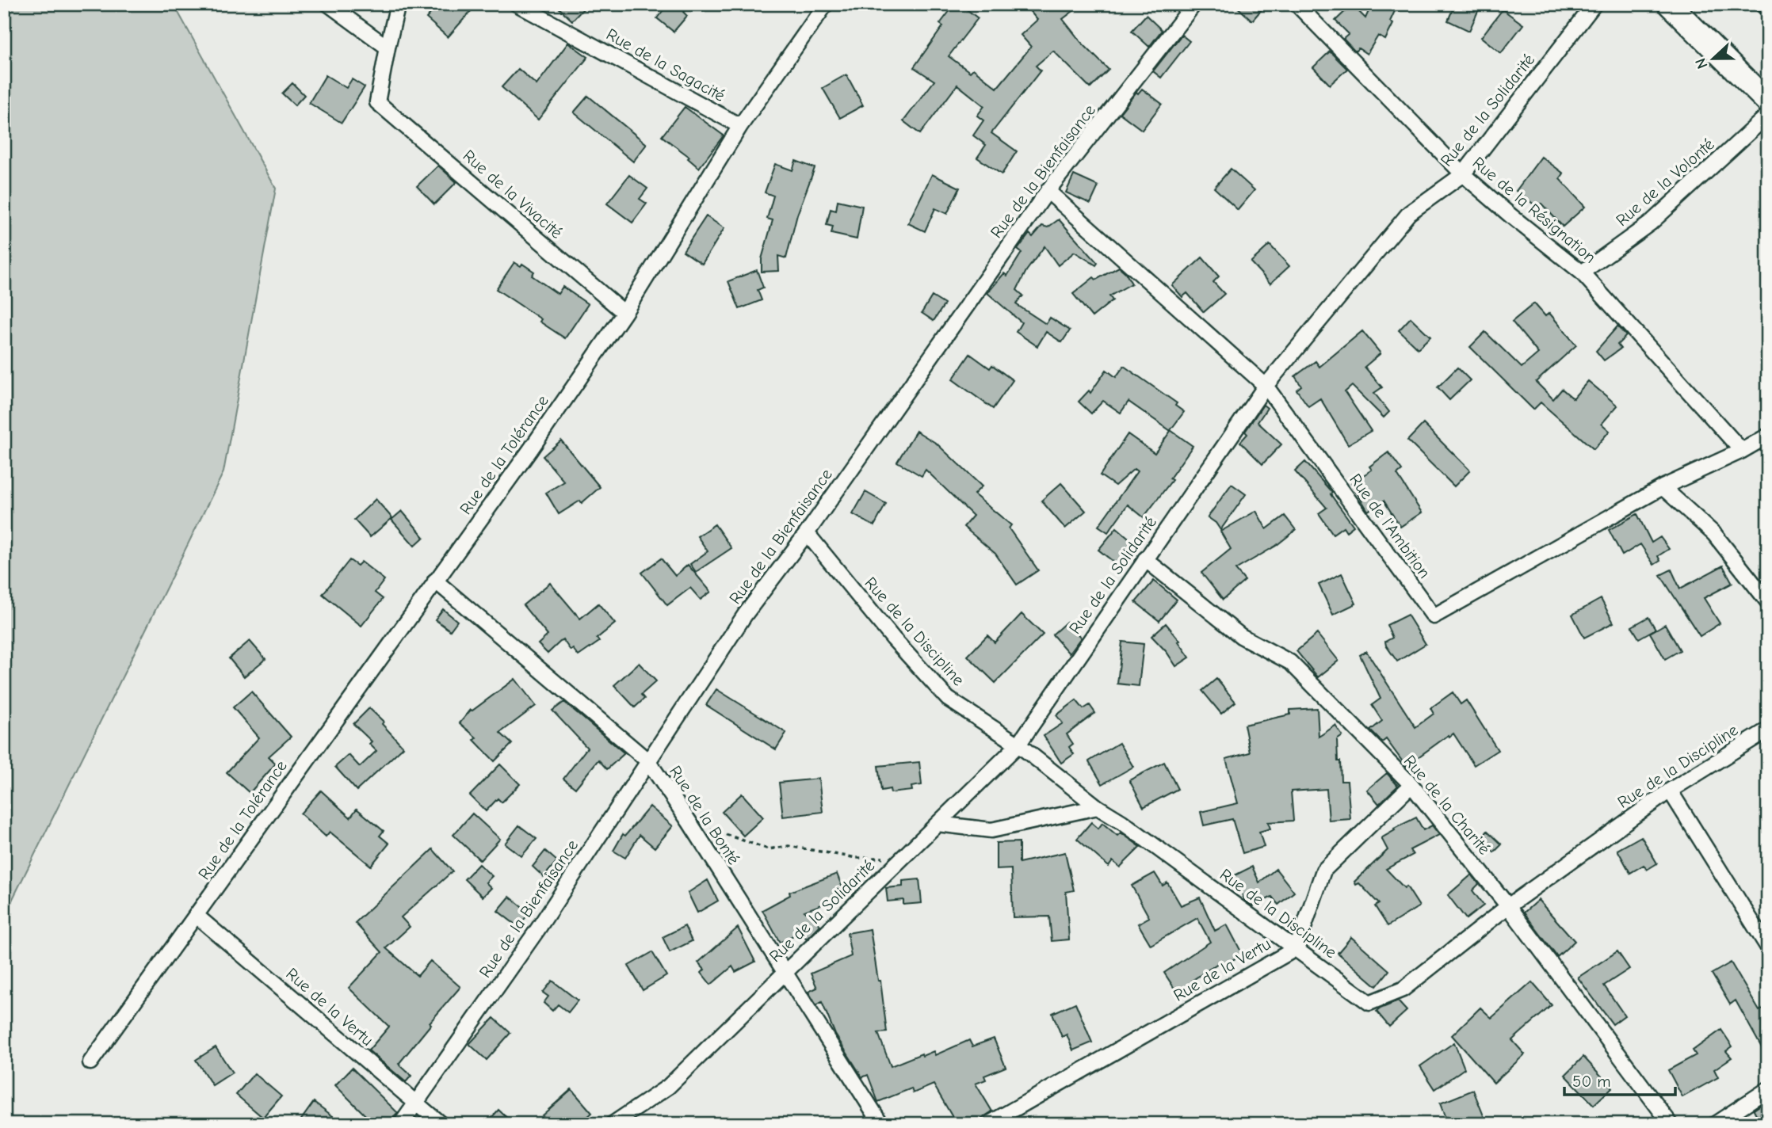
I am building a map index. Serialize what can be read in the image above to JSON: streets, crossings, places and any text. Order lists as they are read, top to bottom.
{
  "streets": {
    "street": [
      "Rue de la Sagacité",
      "Rue de la Solidarité",
      "Rue de la Bienfaisance",
      "Rue de la Volonté",
      "Rue de la Vivacité",
      "Rue de la Résignation",
      "Rue de la Tolérance",
      "Rue de l'Ambition",
      "Rue de la Discipline",
      "Rue de la Charité",
      "Rue de la Bonté",
      "Rue de la Vertu"
    ]
  },
  "crossings": [
    ["Rue de la Sagacité", "Rue de la Tolérance"],
    ["Rue de la Solidarité", "Rue de la Résignation"],
    ["Rue de la Solidarité", "Rue de l'Ambition"],
    ["Rue de la Solidarité", "Rue de la Discipline"],
    ["Rue de la Solidarité", "Rue de la Charité"],
    ["Rue de la Solidarité", "Rue de la Bonté"],
    ["Rue de la Bienfaisance", "Rue de l'Ambition"],
    ["Rue de la Bienfaisance", "Rue de la Discipline"],
    ["Rue de la Bienfaisance", "Rue de la Bonté"],
    ["Rue de la Bienfaisance", "Rue de la Vertu"],
    ["Rue de la Volonté", "Rue de la Résignation"],
    ["Rue de la Vivacité", "Rue de la Tolérance"],
    ["Rue de la Résignation", "Rue de l'Ambition"],
    ["Rue de la Tolérance", "Rue de la Bonté"],
    ["Rue de la Tolérance", "Rue de la Vertu"],
    ["Rue de la Discipline", "Rue de la Charité"],
    ["Rue de la Discipline", "Rue de la Vertu"],
    ["Rue de la Charité", "Rue de la Vertu"]
  ],
  "scale_bar": "50 m",
  "north": "left"
}
